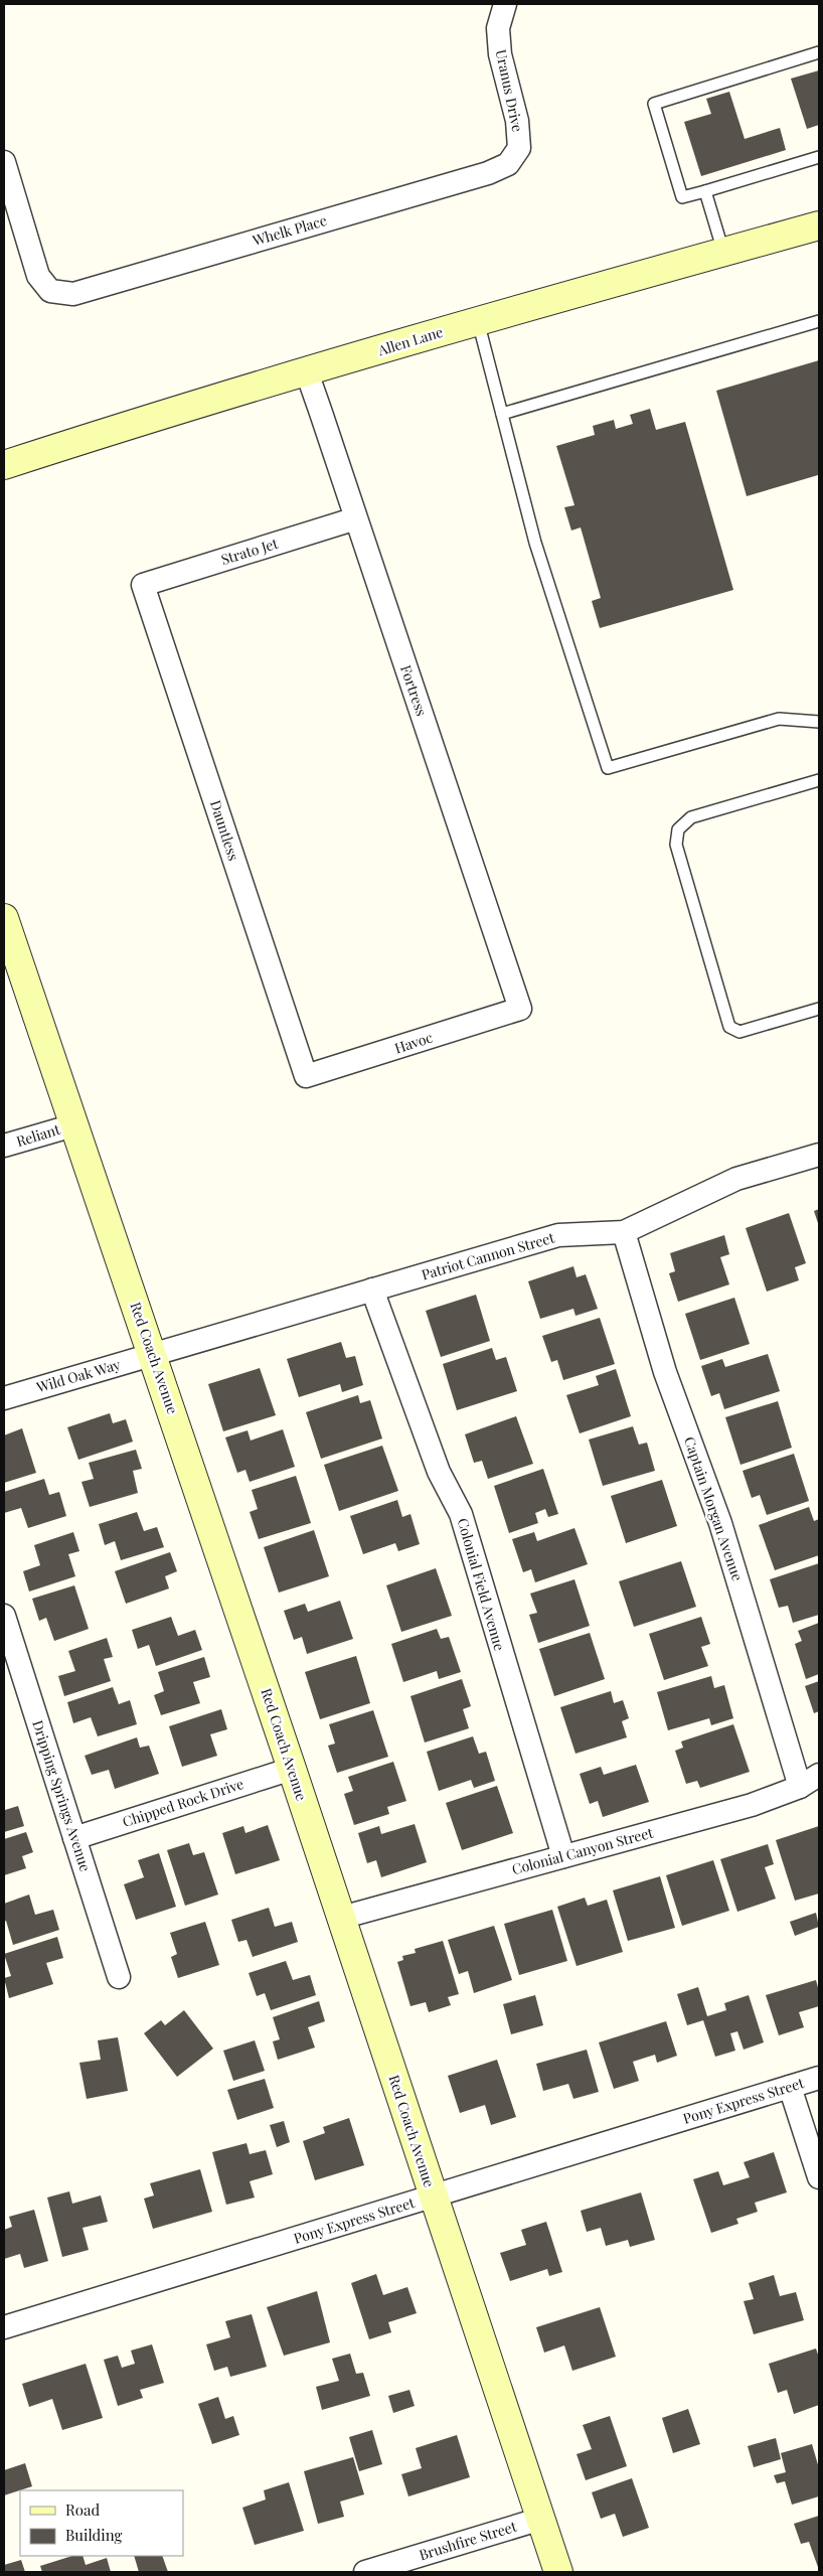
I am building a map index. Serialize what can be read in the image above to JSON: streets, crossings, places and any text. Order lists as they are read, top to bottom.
{
  "streets": {
    "street": [
      "Uranus Drive",
      "Whelk Place",
      "Allen Lane",
      "Strato Jet",
      "Fortress",
      "Dauntless",
      "Havoc",
      "Reliant",
      "Patriot Cannon Street",
      "Red Coach Avenue",
      "Wild Oak Way",
      "Captain Morgan Avenue",
      "Colonial Field Avenue",
      "Dripping Springs Avenue",
      "Chipped Rock Drive",
      "Colonial Canyon Street",
      "Pony Express Street",
      "Brushfire Street"
    ]
  },
  "crossings": [
    ["Uranus Drive", "Whelk Place"],
    ["Allen Lane", "Fortress"],
    ["Strato Jet", "Fortress"],
    ["Strato Jet", "Dauntless"],
    ["Fortress", "Havoc"],
    ["Dauntless", "Havoc"],
    ["Reliant", "Red Coach Avenue"],
    ["Patriot Cannon Street", "Red Coach Avenue"],
    ["Patriot Cannon Street", "Wild Oak Way"],
    ["Patriot Cannon Street", "Captain Morgan Avenue"],
    ["Patriot Cannon Street", "Colonial Field Avenue"],
    ["Red Coach Avenue", "Wild Oak Way"],
    ["Red Coach Avenue", "Chipped Rock Drive"],
    ["Red Coach Avenue", "Colonial Canyon Street"],
    ["Red Coach Avenue", "Pony Express Street"],
    ["Red Coach Avenue", "Brushfire Street"],
    ["Captain Morgan Avenue", "Colonial Canyon Street"],
    ["Colonial Field Avenue", "Colonial Canyon Street"],
    ["Dripping Springs Avenue", "Chipped Rock Drive"]
  ],
  "legend": ["Road", "Building"]
}
